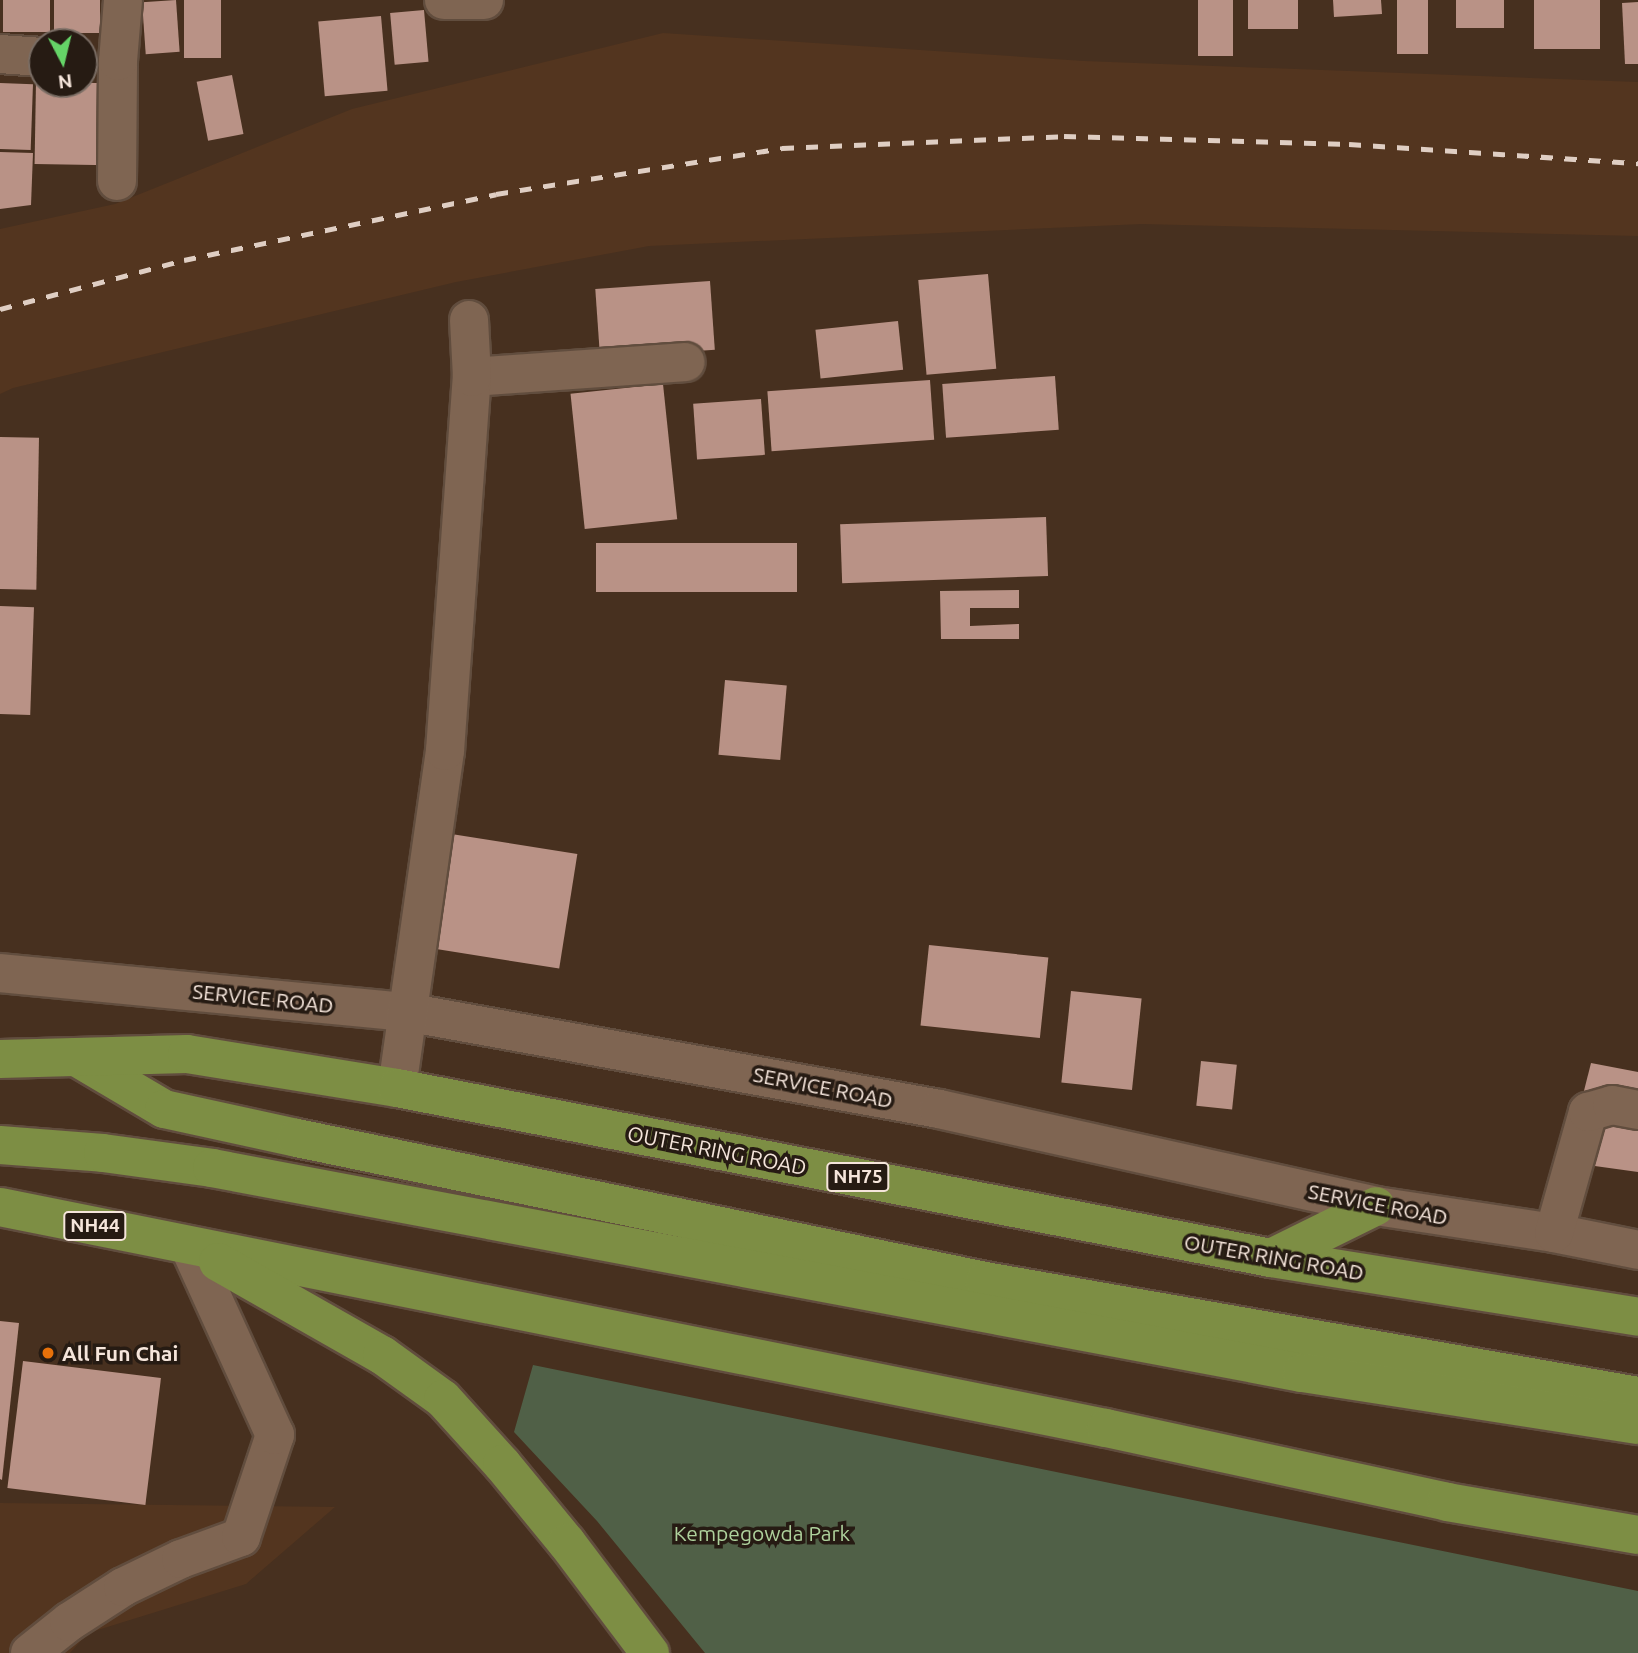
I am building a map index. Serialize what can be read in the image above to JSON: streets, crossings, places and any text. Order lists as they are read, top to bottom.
{
  "streets": {
    "highway": ["OUTER RING ROAD", "NH75", "NH44"],
    "street": ["SERVICE ROAD"]
  },
  "parks": ["Kempegowda Park"],
  "places": ["All Fun Chai"],
  "north": "bottom"
}
